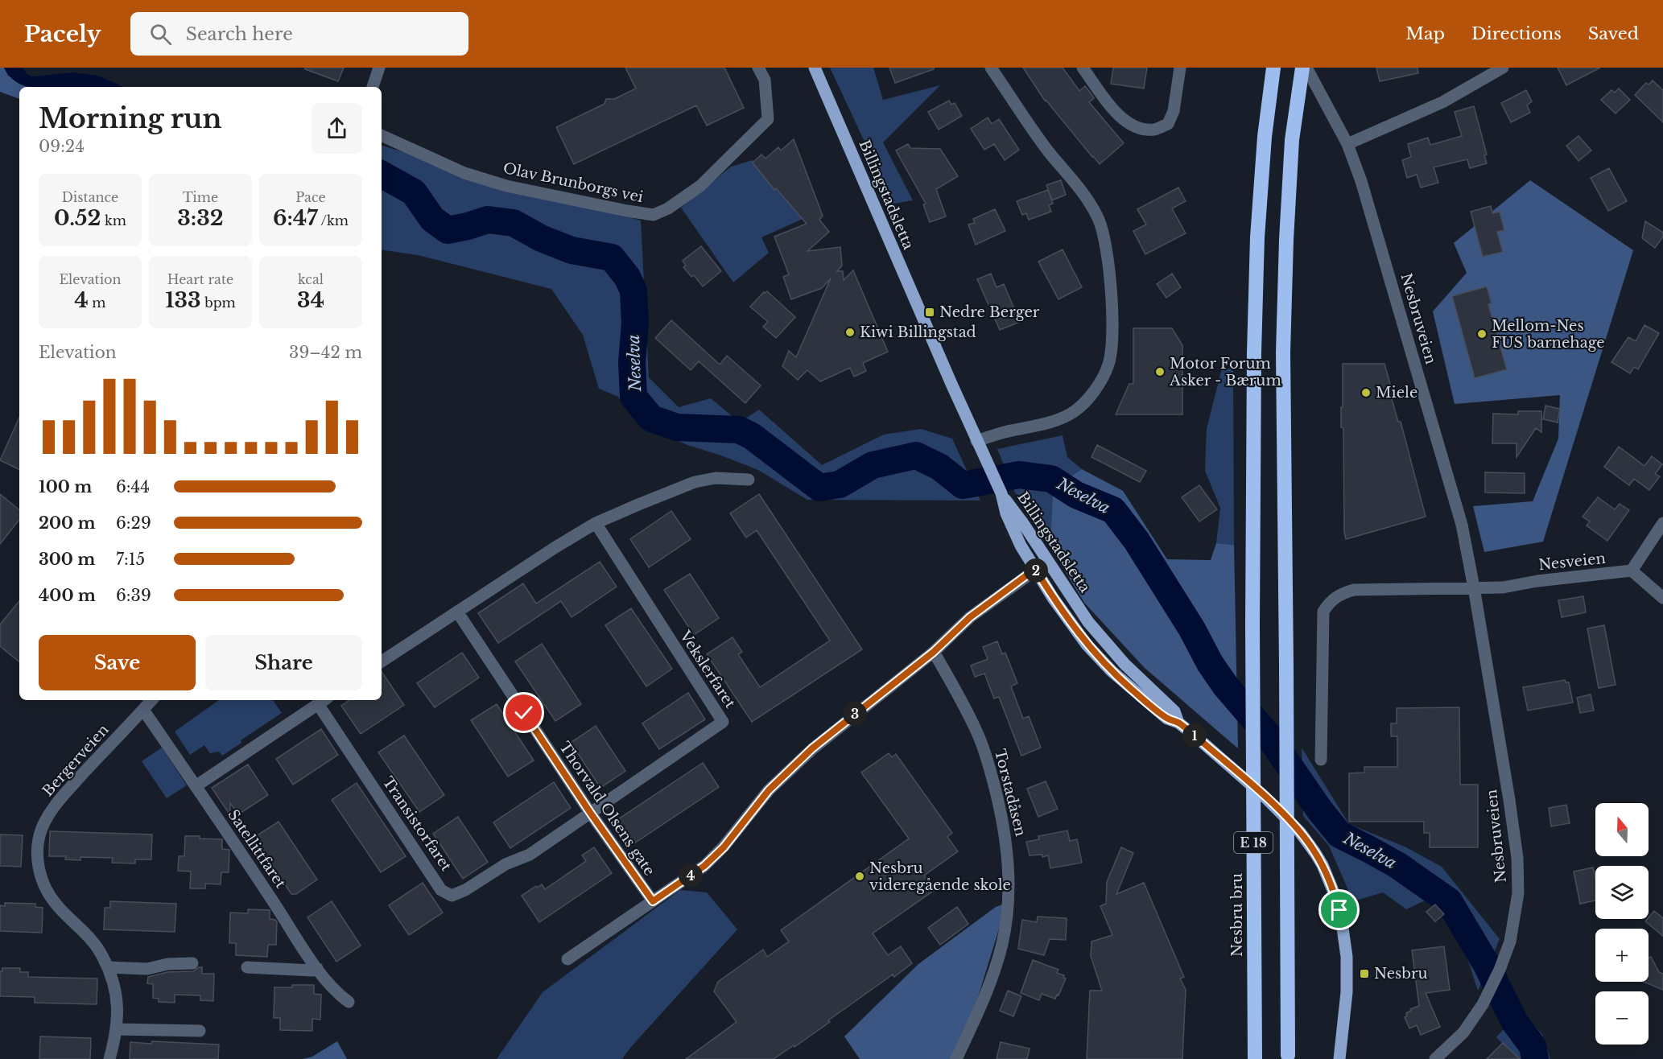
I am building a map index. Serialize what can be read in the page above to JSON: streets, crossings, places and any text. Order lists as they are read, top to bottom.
{
  "streets": {
    "highway": ["E 18", "Nesbru bru"],
    "main road": ["Billingstadsletta"],
    "street": [
      "Olav Brunborgs vei",
      "Nesbruveien",
      "Nesveien",
      "Vekslerfaret",
      "Bergerveien",
      "Torstadåsen",
      "Thorvald Olsens gate",
      "Transistorfaret",
      "Satellittfaret"
    ]
  },
  "crossings": [
    ["Nesbruveien", "Nesveien"],
    ["Nesbruveien", "E 18"],
    ["Vekslerfaret", "Thorvald Olsens gate"],
    ["Vekslerfaret", "Transistorfaret"],
    ["Bergerveien", "Satellittfaret"],
    ["Thorvald Olsens gate", "Transistorfaret"],
    ["Transistorfaret", "Satellittfaret"]
  ],
  "water": ["Neselva"],
  "places": {
    "transit": ["Nedre Berger", "Nesbru"],
    "other": [
      "Kiwi Billingstad",
      "Mellom-Nes FUS barnehage",
      "Motor Forum Asker - Bærum",
      "Miele",
      "Nesbru videregående skole"
    ]
  },
  "north": "top",
  "page": {
    "header": "Pacely",
    "search": "Search here",
    "nav": ["Map", "Directions", "Saved"],
    "heading": ["Morning run", "09:24"],
    "stats": [
      ["Distance", "0.52 km"],
      ["Time", "3:32"],
      ["Pace", "6:47 /km"],
      ["Elevation", "4 m"],
      ["Heart rate", "133 bpm"],
      ["kcal", "34"]
    ],
    "chart": ["Elevation", "39–42 m"],
    "list": [
      {
        "name": "100 m",
        "note": "6:44"
      },
      {
        "name": "200 m",
        "note": "6:29"
      },
      {
        "name": "300 m",
        "note": "7:15"
      },
      {
        "name": "400 m",
        "note": "6:39"
      }
    ],
    "pins": [
      "2",
      "3",
      "1",
      "4"
    ],
    "buttons": ["Save", "Share"],
    "map_buttons": ["+", "−"]
  }
}
